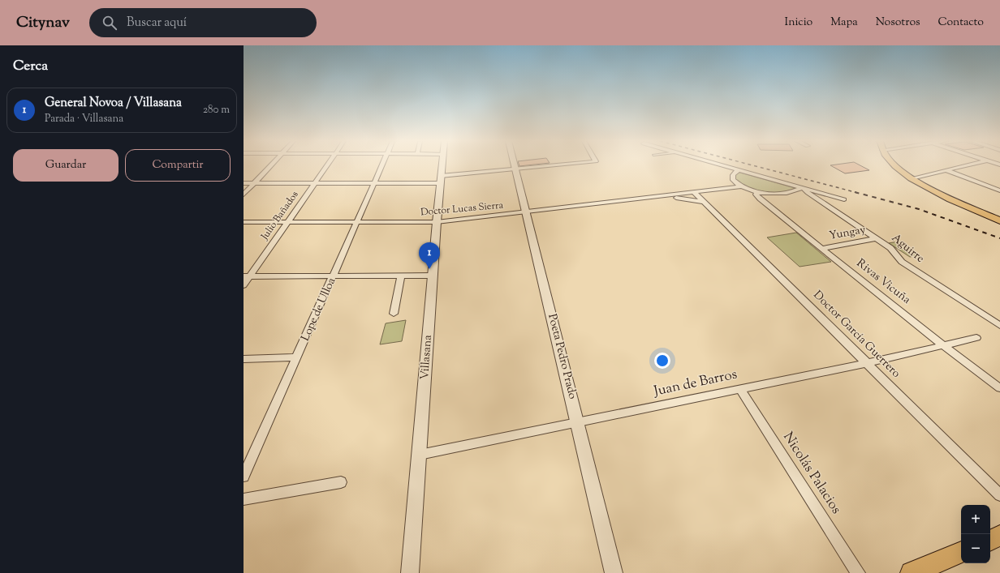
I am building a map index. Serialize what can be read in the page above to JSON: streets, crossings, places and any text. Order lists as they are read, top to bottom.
{
  "streets": {
    "street": [
      "Doctor Lucas Sierra",
      "Julio Bañados",
      "Yungay",
      "Aguirre",
      "Rivas Vicuña",
      "Lope de Ulloa",
      "Doctor García Guerrero",
      "Poeta Pedro Prado",
      "Villasana",
      "Juan de Barros",
      "Nicolás Palacios"
    ]
  },
  "crossings": [
    ["Doctor Lucas Sierra", "Julio Bañados"],
    ["Doctor Lucas Sierra", "Lope de Ulloa"],
    ["Doctor Lucas Sierra", "Doctor García Guerrero"],
    ["Doctor Lucas Sierra", "Poeta Pedro Prado"],
    ["Doctor Lucas Sierra", "Villasana"],
    ["Yungay", "Aguirre"],
    ["Yungay", "Rivas Vicuña"],
    ["Rivas Vicuña", "Juan de Barros"],
    ["Doctor García Guerrero", "Juan de Barros"],
    ["Poeta Pedro Prado", "Juan de Barros"],
    ["Villasana", "Juan de Barros"],
    ["Juan de Barros", "Nicolás Palacios"]
  ],
  "page": {
    "header": "Citynav",
    "search": "Buscar aquí",
    "nav": [
      "Inicio",
      "Mapa",
      "Nosotros",
      "Contacto"
    ],
    "heading": "Cerca",
    "list": [
      {
        "mark": "1",
        "name": "General Novoa / Villasana",
        "note": "Parada · Villasana",
        "value": "280 m"
      }
    ],
    "buttons": ["Guardar", "Compartir"],
    "pins": "1",
    "map_buttons": ["+", "−"]
  }
}
